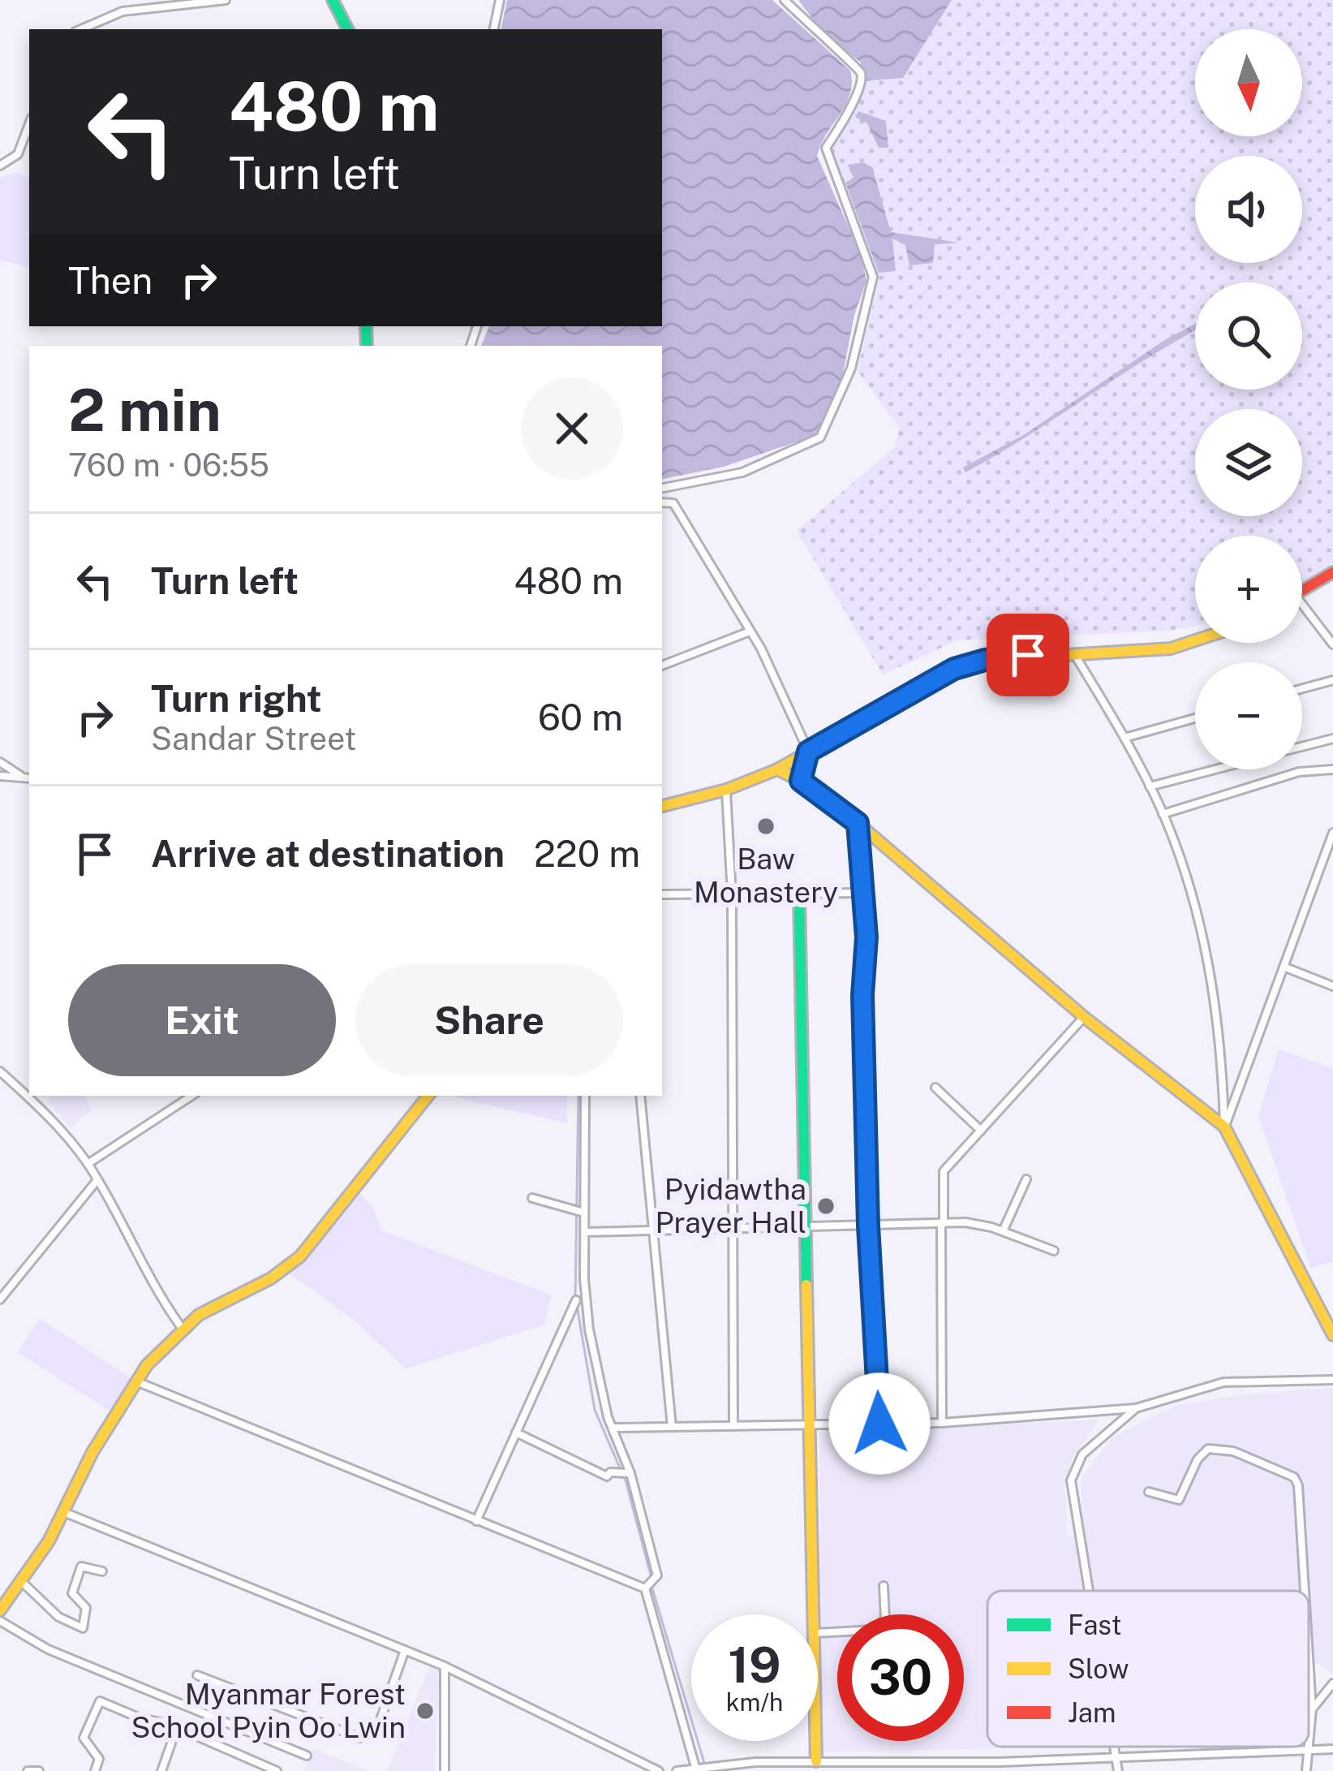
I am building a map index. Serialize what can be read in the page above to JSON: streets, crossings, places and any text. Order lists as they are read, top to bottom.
{
  "places": ["Baw Monastery", "Pyidawtha Prayer Hall", "Myanmar Forest School Pyin Oo Lwin"],
  "legend": ["Fast", "Slow", "Jam"],
  "north": "bottom",
  "page": {
    "map_buttons": ["+", "−"],
    "turn": ["480 m", "Turn left"],
    "then": "Then",
    "heading": ["2 min", "760 m · 06:55"],
    "list": [
      {
        "name": "Turn left",
        "value": "480 m"
      },
      {
        "name": "Turn right",
        "note": "Sandar Street",
        "value": "60 m"
      },
      {
        "name": "Arrive at destination",
        "value": "220 m"
      }
    ],
    "buttons": ["Exit", "Share"],
    "speed": "19 km/h",
    "limit": "30"
  }
}
